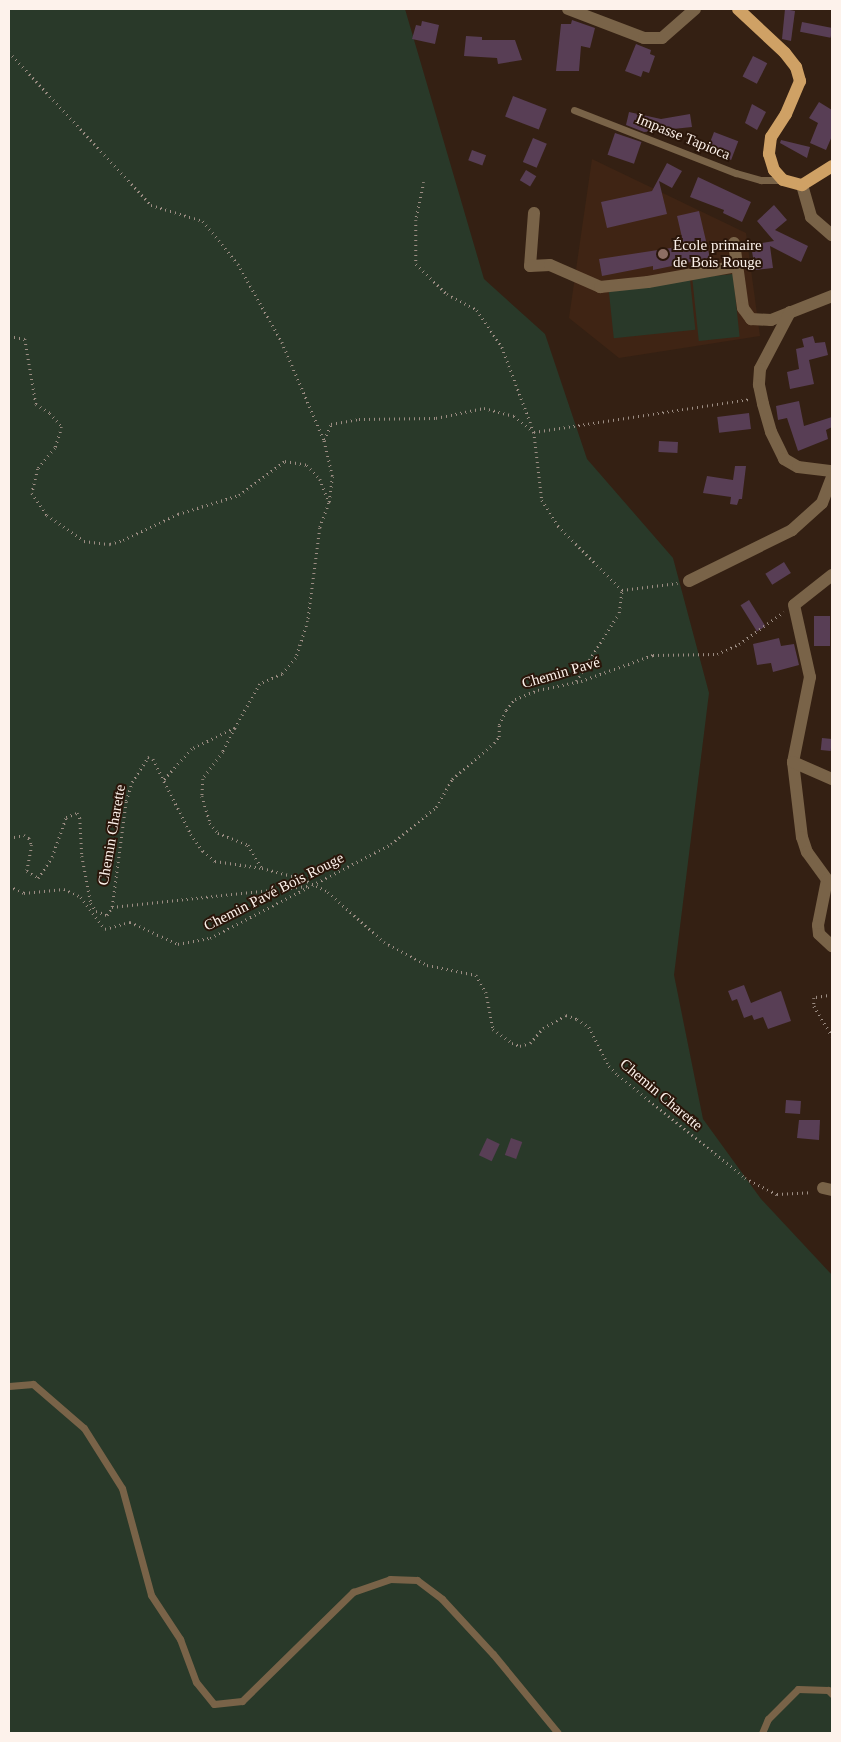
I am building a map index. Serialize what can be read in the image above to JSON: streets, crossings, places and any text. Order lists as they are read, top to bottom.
{
  "streets": {
    "lane": ["Impasse Tapioca"],
    "path": ["Chemin Pavé", "Chemin Charette", "Chemin Pavé Bois Rouge"]
  },
  "crossings": [
    ["Chemin Pavé", "Chemin Pavé Bois Rouge"],
    ["Chemin Charette", "Chemin Pavé Bois Rouge"]
  ],
  "places": ["École primaire de Bois Rouge"]
}
